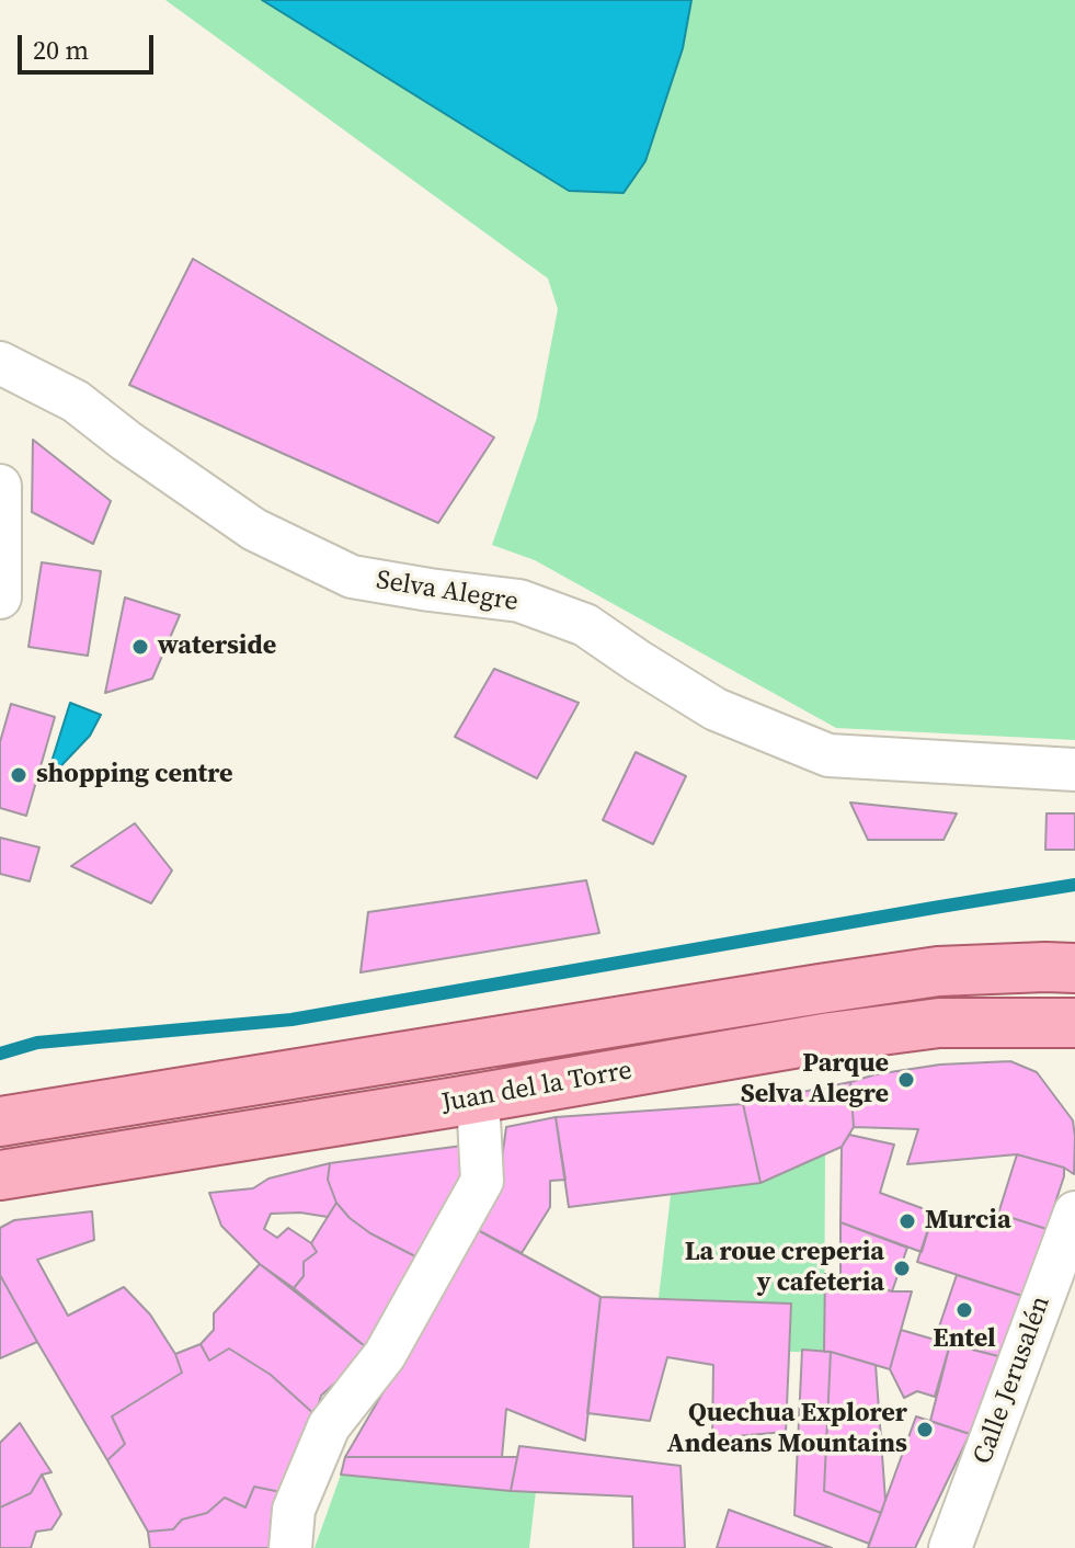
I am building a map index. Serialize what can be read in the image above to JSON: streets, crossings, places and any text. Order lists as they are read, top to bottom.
{
  "streets": {
    "main road": ["Juan del la Torre"],
    "street": ["Selva Alegre", "Calle Jerusalén"]
  },
  "places": [
    "waterside",
    "shopping centre",
    "Parque Selva Alegre",
    "Murcia",
    "La roue creperia y cafeteria",
    "Entel",
    "Quechua Explorer Andeans Mountains"
  ],
  "scale_bar": "20 m"
}
